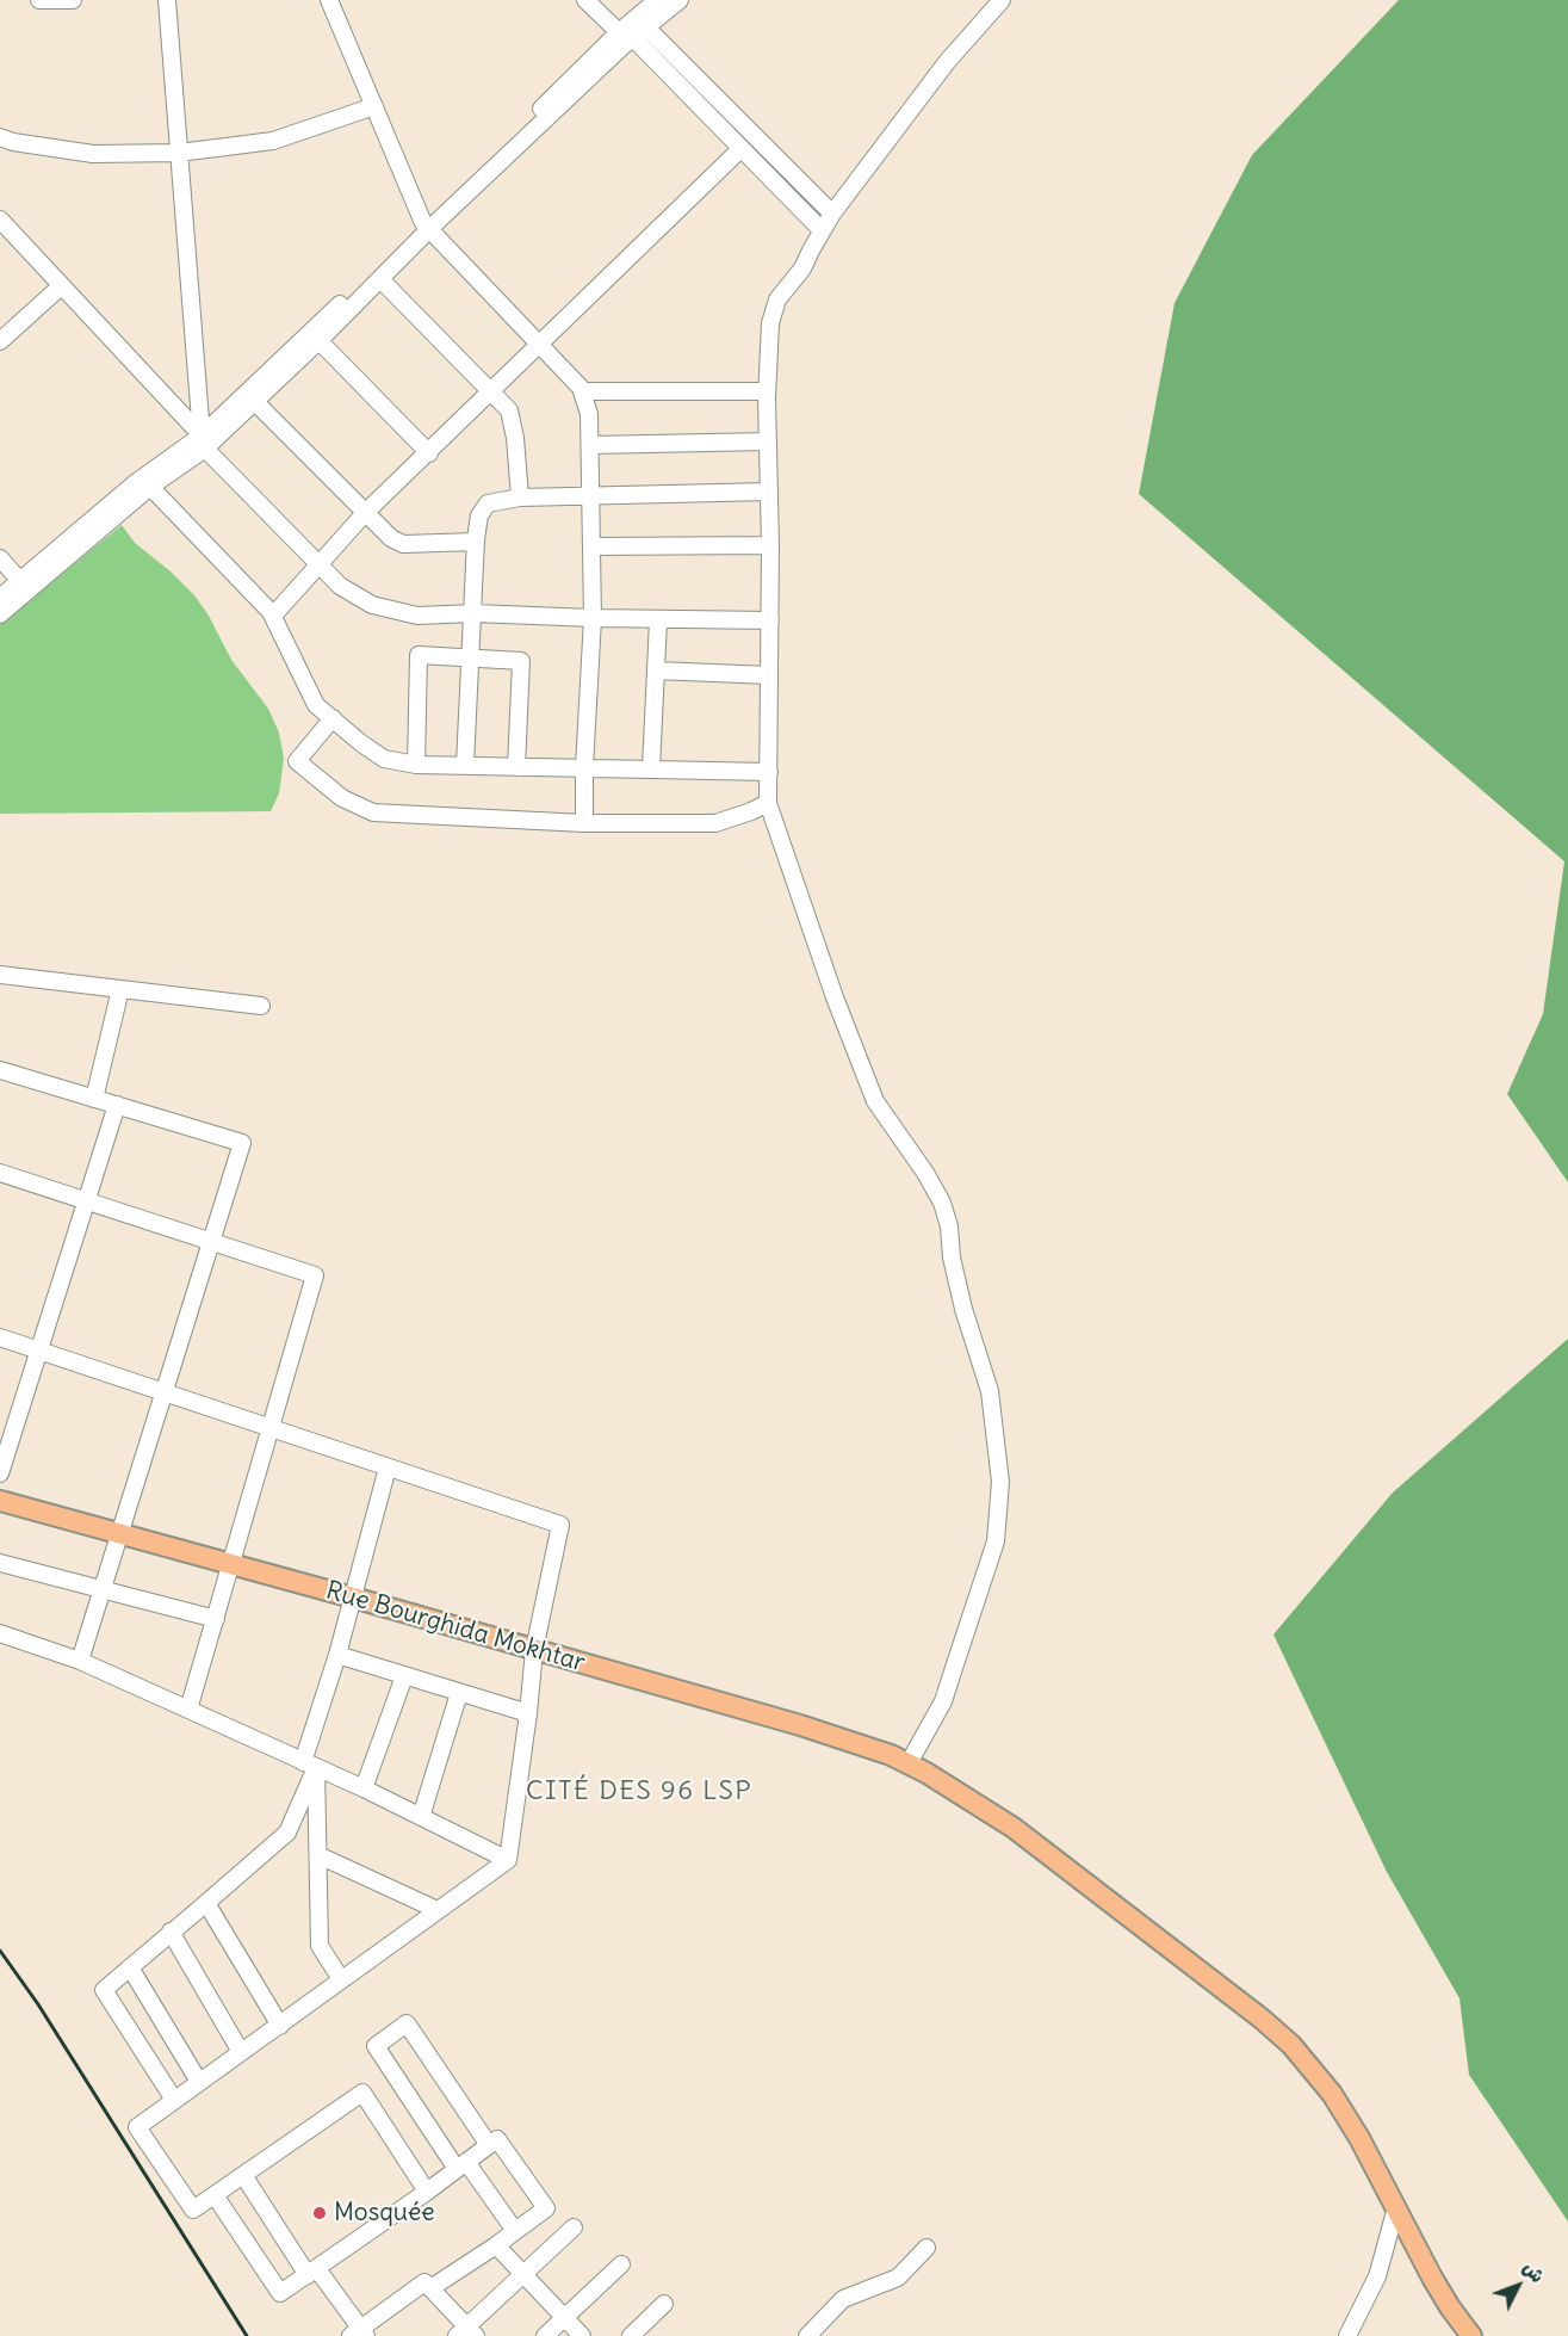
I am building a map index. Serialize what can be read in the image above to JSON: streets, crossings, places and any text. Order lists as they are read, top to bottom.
{
  "streets": {
    "main road": ["Rue Bourghida Mokhtar"]
  },
  "districts": ["CITÉ DES 96 LSP"],
  "places": ["Mosquée"],
  "north": "top right"
}
